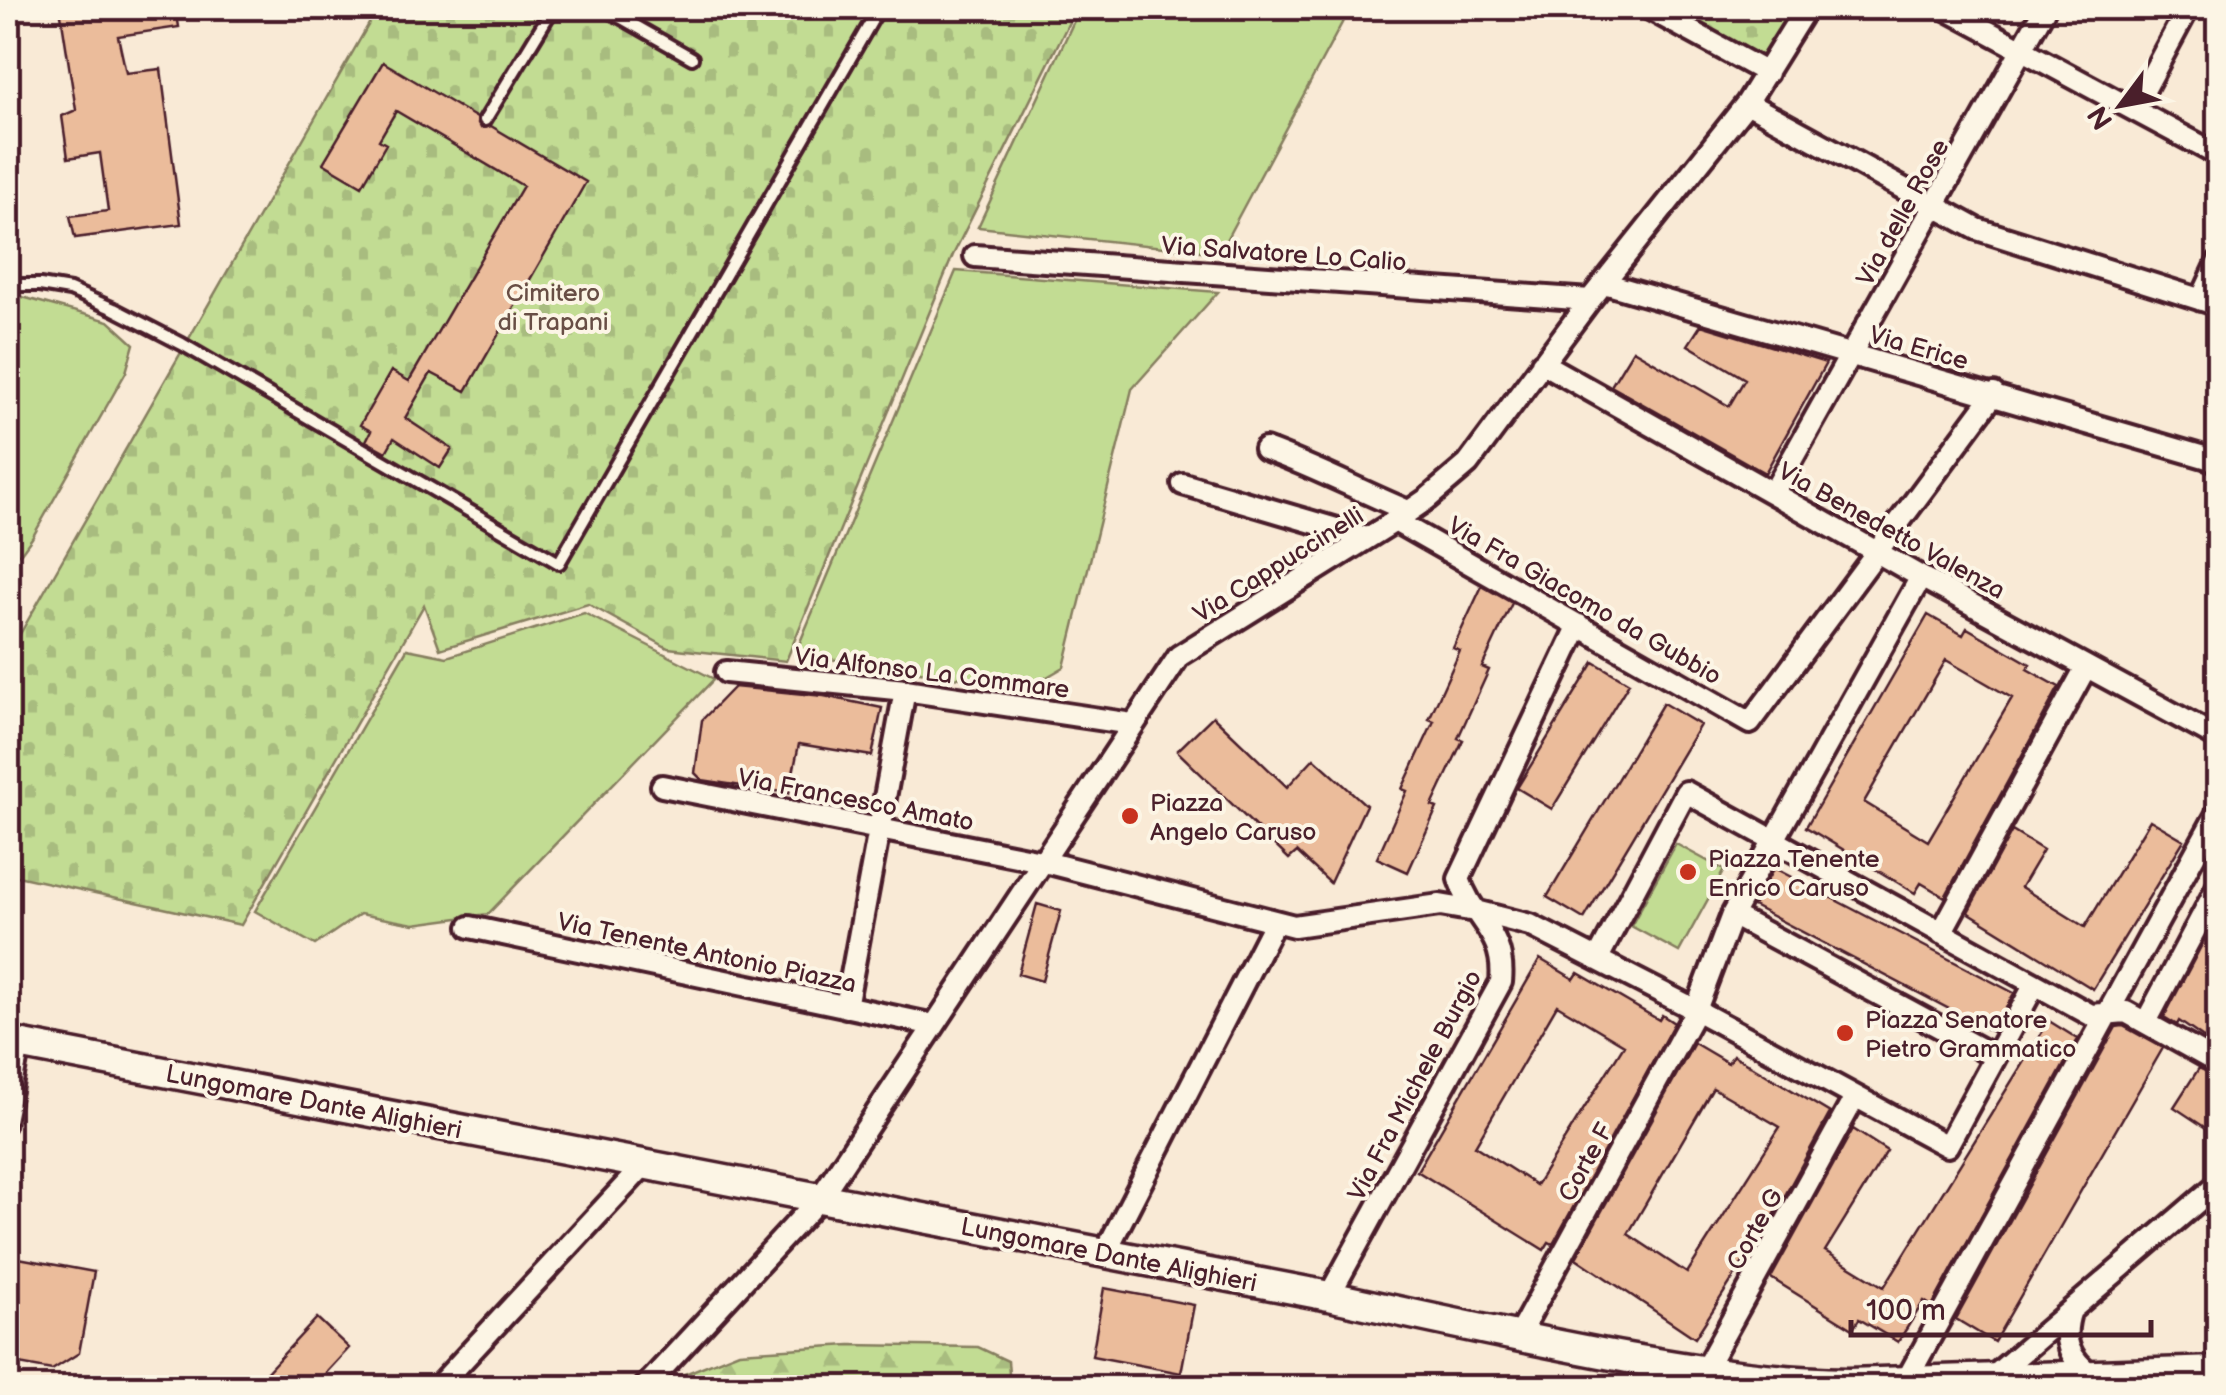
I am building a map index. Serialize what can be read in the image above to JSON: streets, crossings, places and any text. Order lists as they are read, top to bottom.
{
  "streets": {
    "main road": ["Lungomare Dante Alighieri"],
    "street": [
      "Via delle Rose",
      "Via Salvatore Lo Calio",
      "Via Erice",
      "Via Benedetto Valenza",
      "Via Cappuccinelli",
      "Via Fra Giacomo da Gubbio",
      "Via Alfonso La Commare",
      "Via Francesco Amato",
      "Via Tenente Antonio Piazza",
      "Via Fra Michele Burgio",
      "Corte F",
      "Corte G"
    ]
  },
  "crossings": [
    ["Via delle Rose", "Via Erice"],
    ["Via delle Rose", "Via Benedetto Valenza"],
    ["Via Salvatore Lo Calio", "Via Cappuccinelli"],
    ["Via Erice", "Via Cappuccinelli"],
    ["Via Benedetto Valenza", "Via Cappuccinelli"],
    ["Via Benedetto Valenza", "Via Fra Giacomo da Gubbio"],
    ["Via Benedetto Valenza", "Corte F"],
    ["Via Cappuccinelli", "Via Fra Giacomo da Gubbio"],
    ["Via Cappuccinelli", "Via Alfonso La Commare"],
    ["Via Cappuccinelli", "Via Francesco Amato"],
    ["Via Cappuccinelli", "Via Tenente Antonio Piazza"],
    ["Via Cappuccinelli", "Lungomare Dante Alighieri"],
    ["Via Fra Giacomo da Gubbio", "Via Fra Michele Burgio"],
    ["Via Fra Michele Burgio", "Lungomare Dante Alighieri"],
    ["Lungomare Dante Alighieri", "Corte F"],
    ["Lungomare Dante Alighieri", "Corte G"]
  ],
  "parks": ["Cimitero di Trapani"],
  "places": ["Piazza Angelo Caruso", "Piazza Tenente Enrico Caruso", "Piazza Senatore Pietro Grammatico"],
  "scale_bar": "100 m",
  "north": "bottom left"
}
